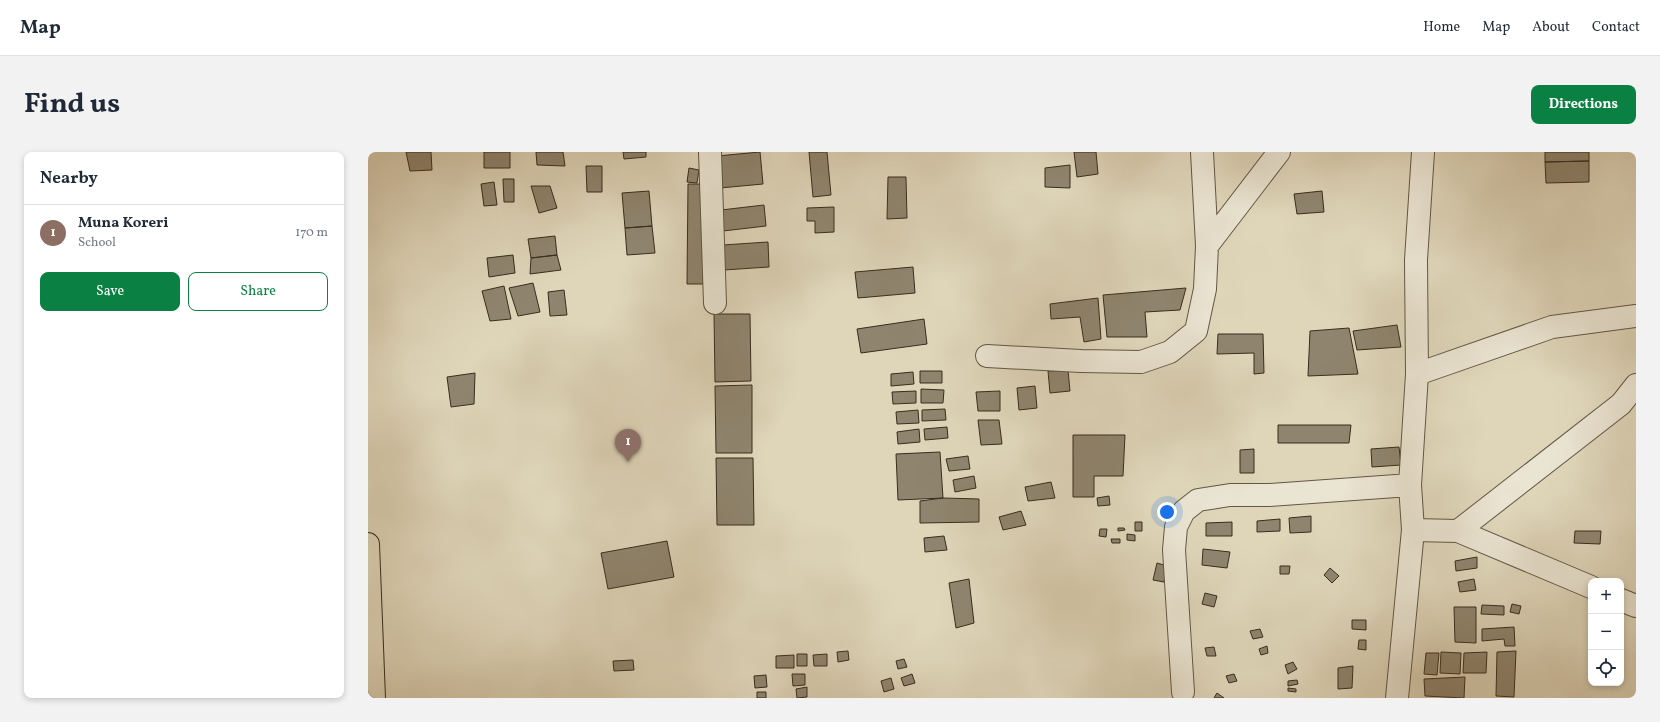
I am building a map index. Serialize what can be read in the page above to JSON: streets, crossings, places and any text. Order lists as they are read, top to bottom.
{
  "page": {
    "header": "Map",
    "nav": [
      "Home",
      "Map",
      "About",
      "Contact"
    ],
    "title": "Find us",
    "buttons": [
      "Directions",
      ["Save", "Share"]
    ],
    "heading": "Nearby",
    "list": [
      {
        "mark": "1",
        "name": "Muna Koreri",
        "note": "School",
        "value": "170 m"
      }
    ],
    "pins": "1",
    "map_buttons": ["+", "−"]
  }
}
